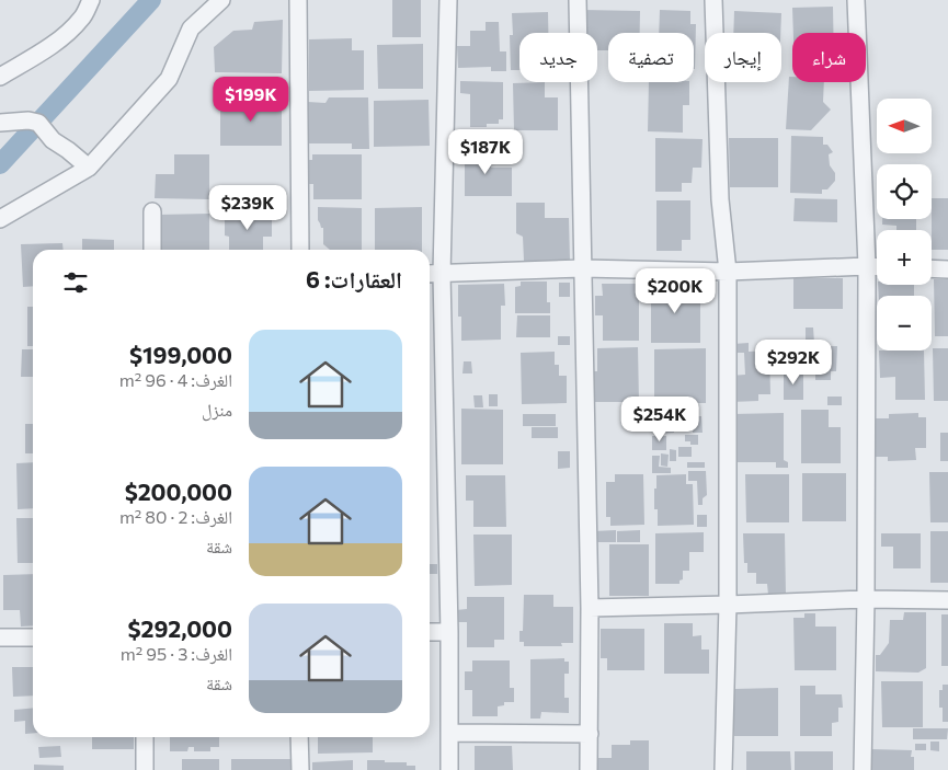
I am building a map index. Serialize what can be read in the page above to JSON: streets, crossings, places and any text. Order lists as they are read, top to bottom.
{
  "north": "left",
  "page": {
    "chip": [
      "شراء",
      "إيجار",
      "تصفية",
      "جديد"
    ],
    "price": [
      "$199K",
      "$187K",
      "$239K",
      "$200K",
      "$292K",
      "$254K"
    ],
    "map_buttons": ["+", "−"],
    "heading": "العقارات: 6",
    "list": [
      {
        "name": "$199,000",
        "note": "الغرف: 4 · 96 m² · منزل"
      },
      {
        "name": "$200,000",
        "note": "الغرف: 2 · 80 m² · شقة"
      },
      {
        "name": "$292,000",
        "note": "الغرف: 3 · 95 m² · شقة"
      }
    ]
  }
}
